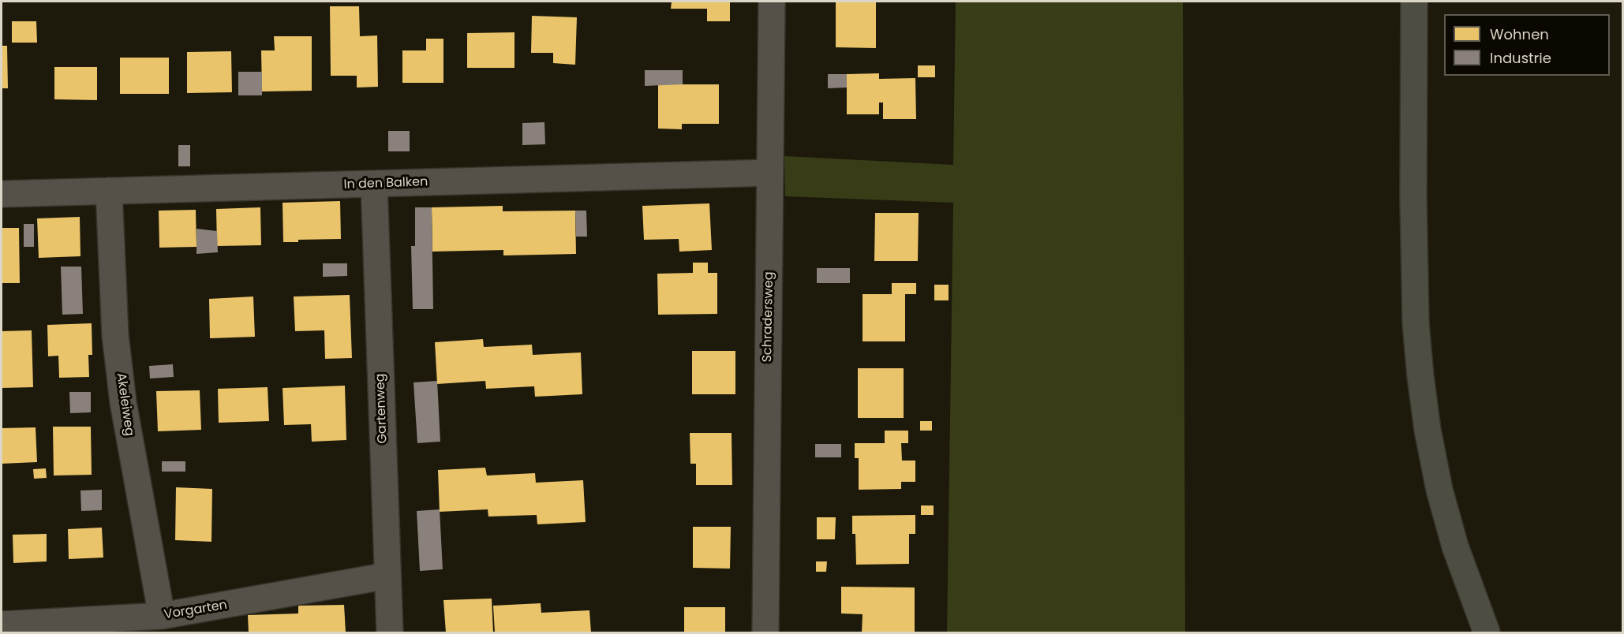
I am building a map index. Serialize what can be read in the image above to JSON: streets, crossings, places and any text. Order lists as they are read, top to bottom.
{
  "streets": {
    "street": [
      "In den Balken",
      "Schradersweg",
      "Akeleiweg",
      "Gartenweg",
      "Vorgarten"
    ]
  },
  "crossings": [
    ["In den Balken", "Schradersweg"],
    ["In den Balken", "Akeleiweg"],
    ["In den Balken", "Gartenweg"],
    ["Akeleiweg", "Vorgarten"],
    ["Gartenweg", "Vorgarten"]
  ],
  "legend": ["Wohnen", "Industrie"]
}
